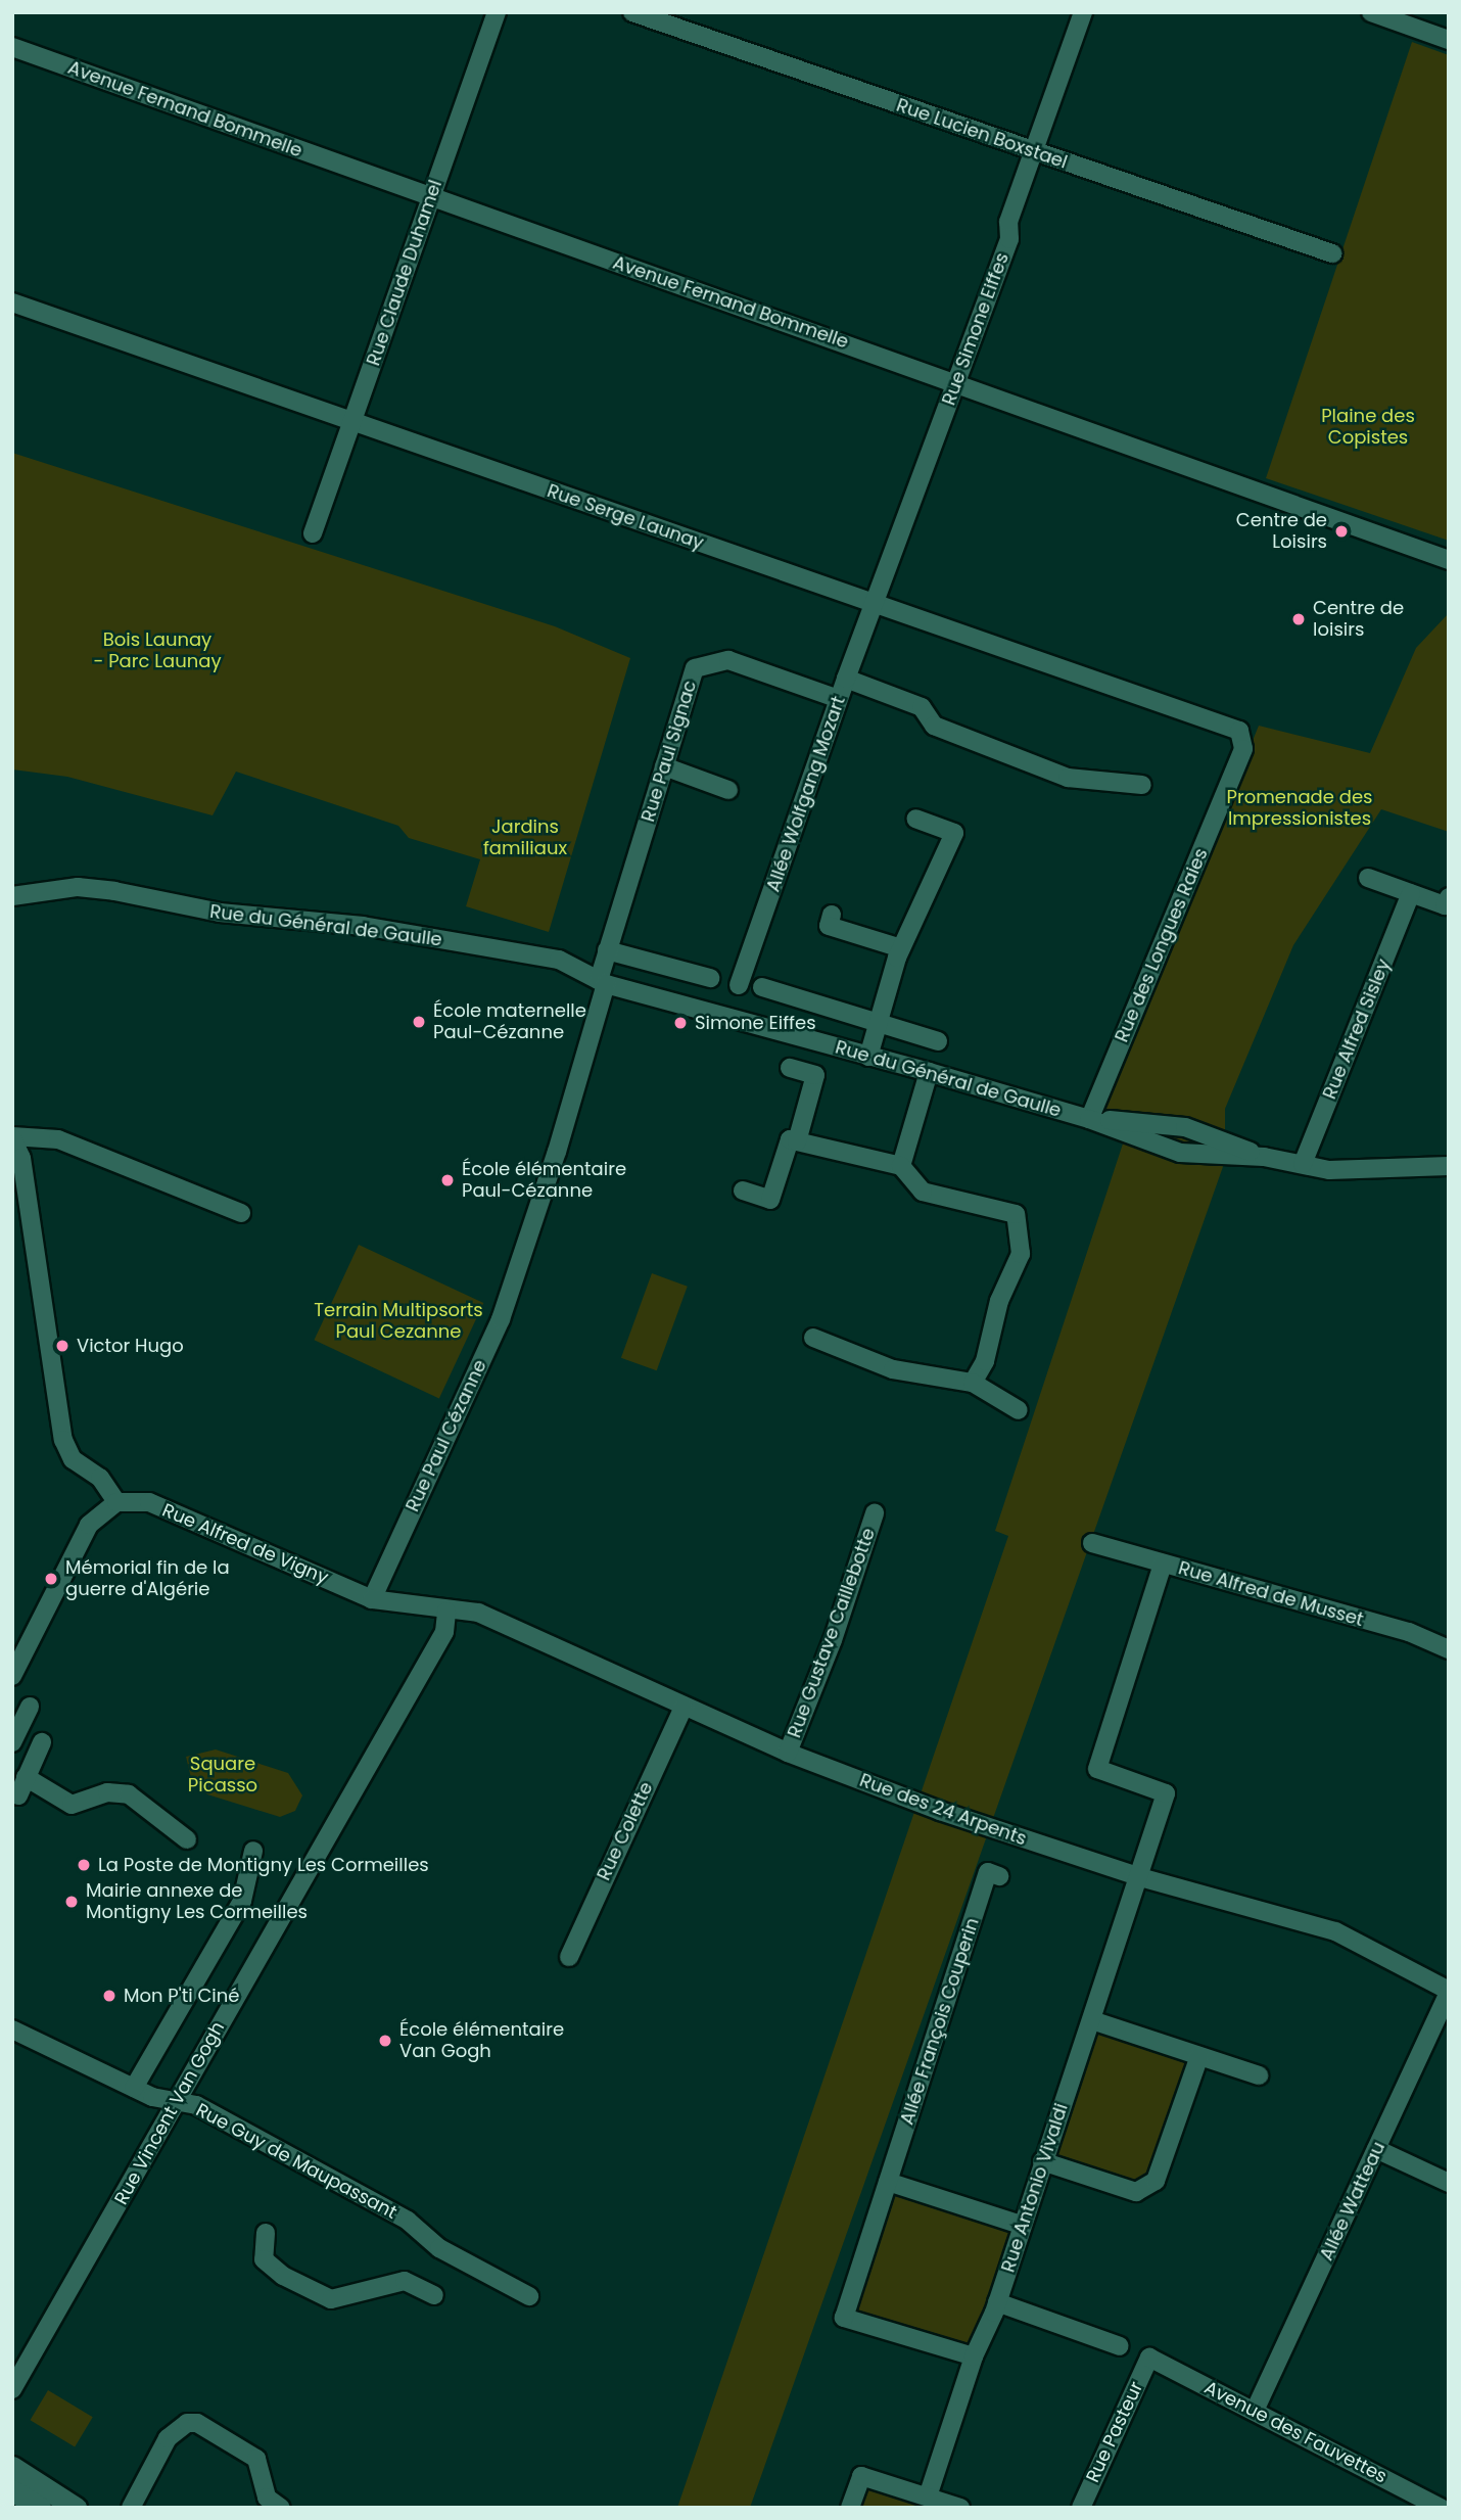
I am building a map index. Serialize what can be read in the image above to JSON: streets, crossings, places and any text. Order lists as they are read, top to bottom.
{
  "streets": {
    "street": [
      "Avenue Fernand Bommelle",
      "Rue Lucien Boxstael",
      "Rue Claude Duhamel",
      "Rue Simone Eiffes",
      "Rue Serge Launay",
      "Rue Paul Signac",
      "Allée Wolfgang Mozart",
      "Rue du Général de Gaulle",
      "Rue des Longues Raies",
      "Rue Alfred Sisley",
      "Rue Paul Cézanne",
      "Rue Alfred de Vigny",
      "Rue Alfred de Musset",
      "Rue Gustave Caillebotte",
      "Rue des 24 Arpents",
      "Rue Colette",
      "Allée François Couperin",
      "Rue Vincent Van Gogh",
      "Rue Guy de Maupassant",
      "Rue Antonio Vivaldi",
      "Allée Watteau",
      "Rue Pasteur",
      "Avenue des Fauvettes"
    ]
  },
  "crossings": [
    ["Avenue Fernand Bommelle", "Rue Claude Duhamel"],
    ["Avenue Fernand Bommelle", "Rue Simone Eiffes"],
    ["Rue Lucien Boxstael", "Rue Simone Eiffes"],
    ["Rue Claude Duhamel", "Rue Serge Launay"],
    ["Rue Simone Eiffes", "Rue Serge Launay"],
    ["Rue Simone Eiffes", "Allée Wolfgang Mozart"],
    ["Rue Serge Launay", "Allée Wolfgang Mozart"],
    ["Rue Serge Launay", "Rue des Longues Raies"],
    ["Rue Paul Signac", "Allée Wolfgang Mozart"],
    ["Rue Paul Signac", "Rue du Général de Gaulle"],
    ["Rue Paul Signac", "Rue Paul Cézanne"],
    ["Rue du Général de Gaulle", "Rue des Longues Raies"],
    ["Rue du Général de Gaulle", "Rue Alfred Sisley"],
    ["Rue du Général de Gaulle", "Rue Paul Cézanne"],
    ["Rue Paul Cézanne", "Rue Alfred de Vigny"],
    ["Rue Alfred de Vigny", "Rue des 24 Arpents"],
    ["Rue Alfred de Vigny", "Rue Vincent Van Gogh"],
    ["Rue Alfred de Musset", "Rue Antonio Vivaldi"],
    ["Rue Gustave Caillebotte", "Rue des 24 Arpents"],
    ["Rue des 24 Arpents", "Rue Colette"],
    ["Rue des 24 Arpents", "Rue Vincent Van Gogh"],
    ["Rue des 24 Arpents", "Rue Antonio Vivaldi"],
    ["Rue des 24 Arpents", "Allée Watteau"],
    ["Rue Vincent Van Gogh", "Rue Guy de Maupassant"],
    ["Allée Watteau", "Avenue des Fauvettes"],
    ["Rue Pasteur", "Avenue des Fauvettes"]
  ],
  "parks": [
    "Plaine des Copistes",
    "Bois Launay - Parc Launay",
    "Promenade des Impressionistes",
    "Jardins familiaux",
    "Terrain Multipsorts Paul Cezanne",
    "Square Picasso"
  ],
  "places": [
    "Centre de Loisirs",
    "Centre de loisirs",
    "École maternelle Paul-Cézanne",
    "Simone Eiffes",
    "École élémentaire Paul-Cézanne",
    "Victor Hugo",
    "Mémorial fin de la guerre d'Algérie",
    "La Poste de Montigny Les Cormeilles",
    "Mairie annexe de Montigny Les Cormeilles",
    "Mon P'ti Ciné",
    "École élémentaire Van Gogh"
  ]
}
